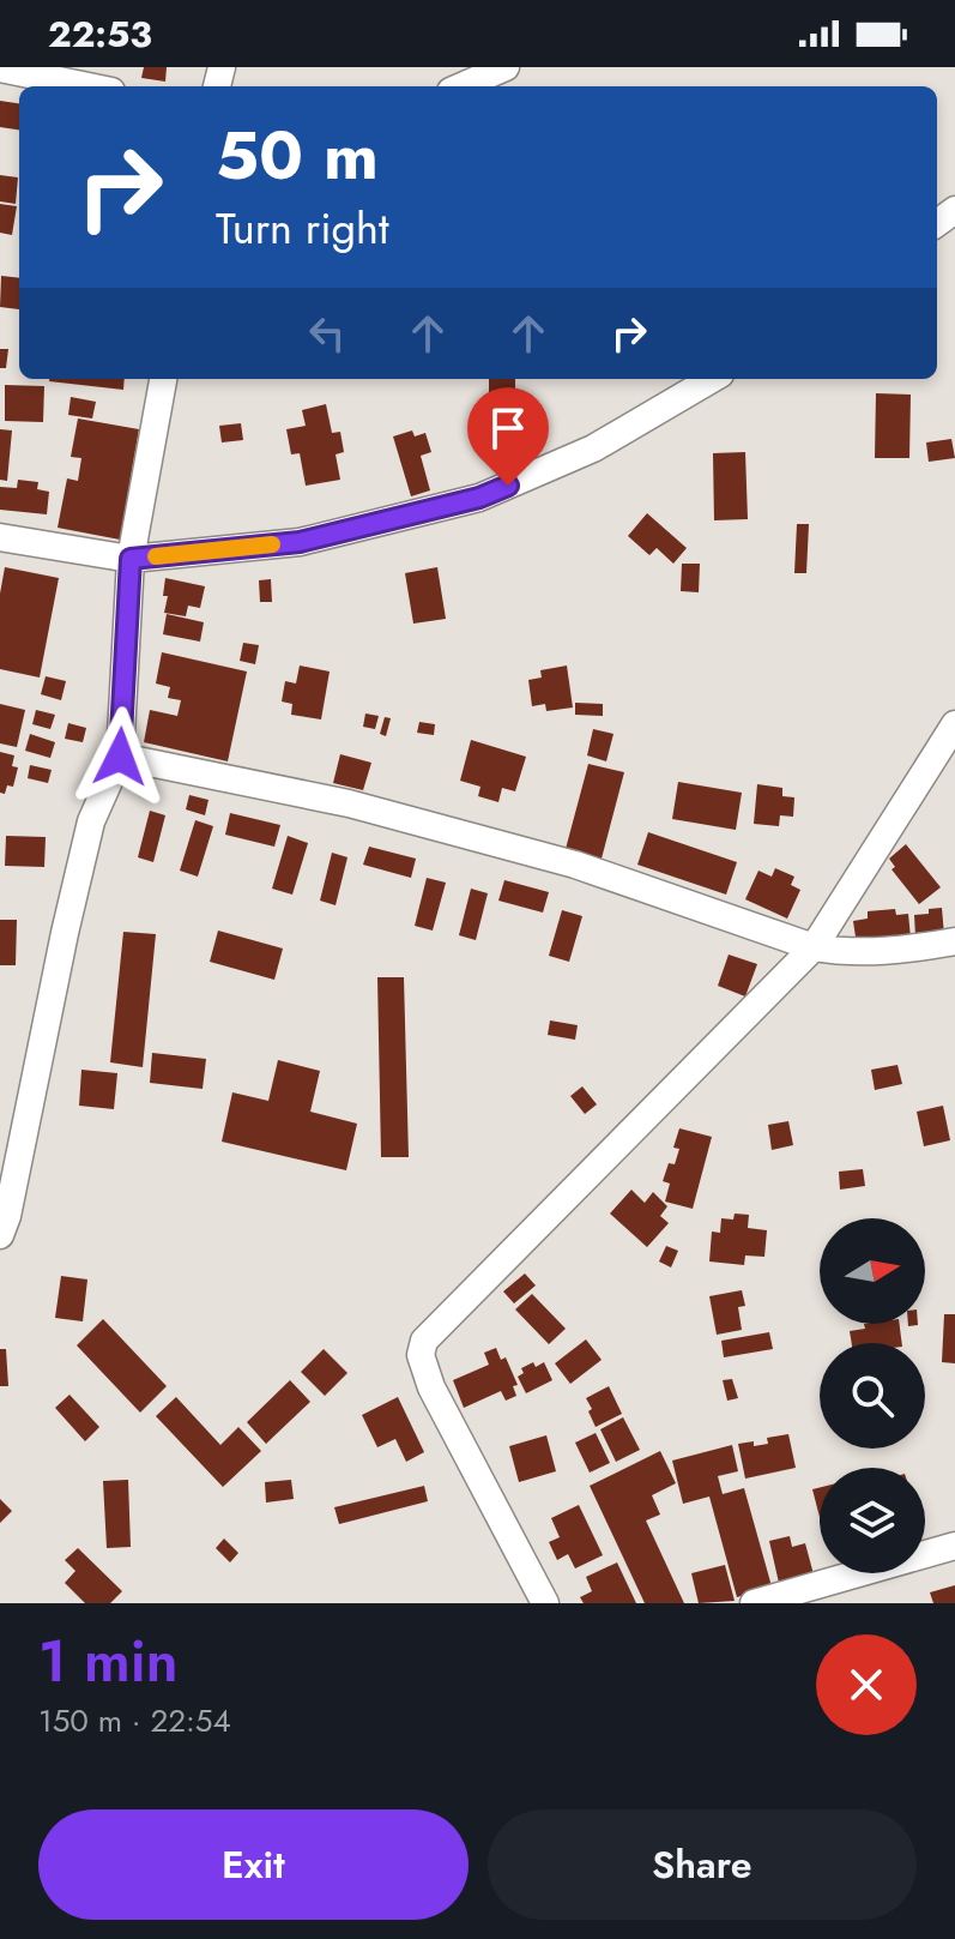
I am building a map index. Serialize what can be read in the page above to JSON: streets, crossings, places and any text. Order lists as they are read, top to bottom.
{
  "north": "right",
  "page": {
    "status": "22:53",
    "turn": ["50 m", "Turn right"],
    "heading": ["1 min", "150 m · 22:54"],
    "buttons": ["Exit", "Share"]
  }
}
